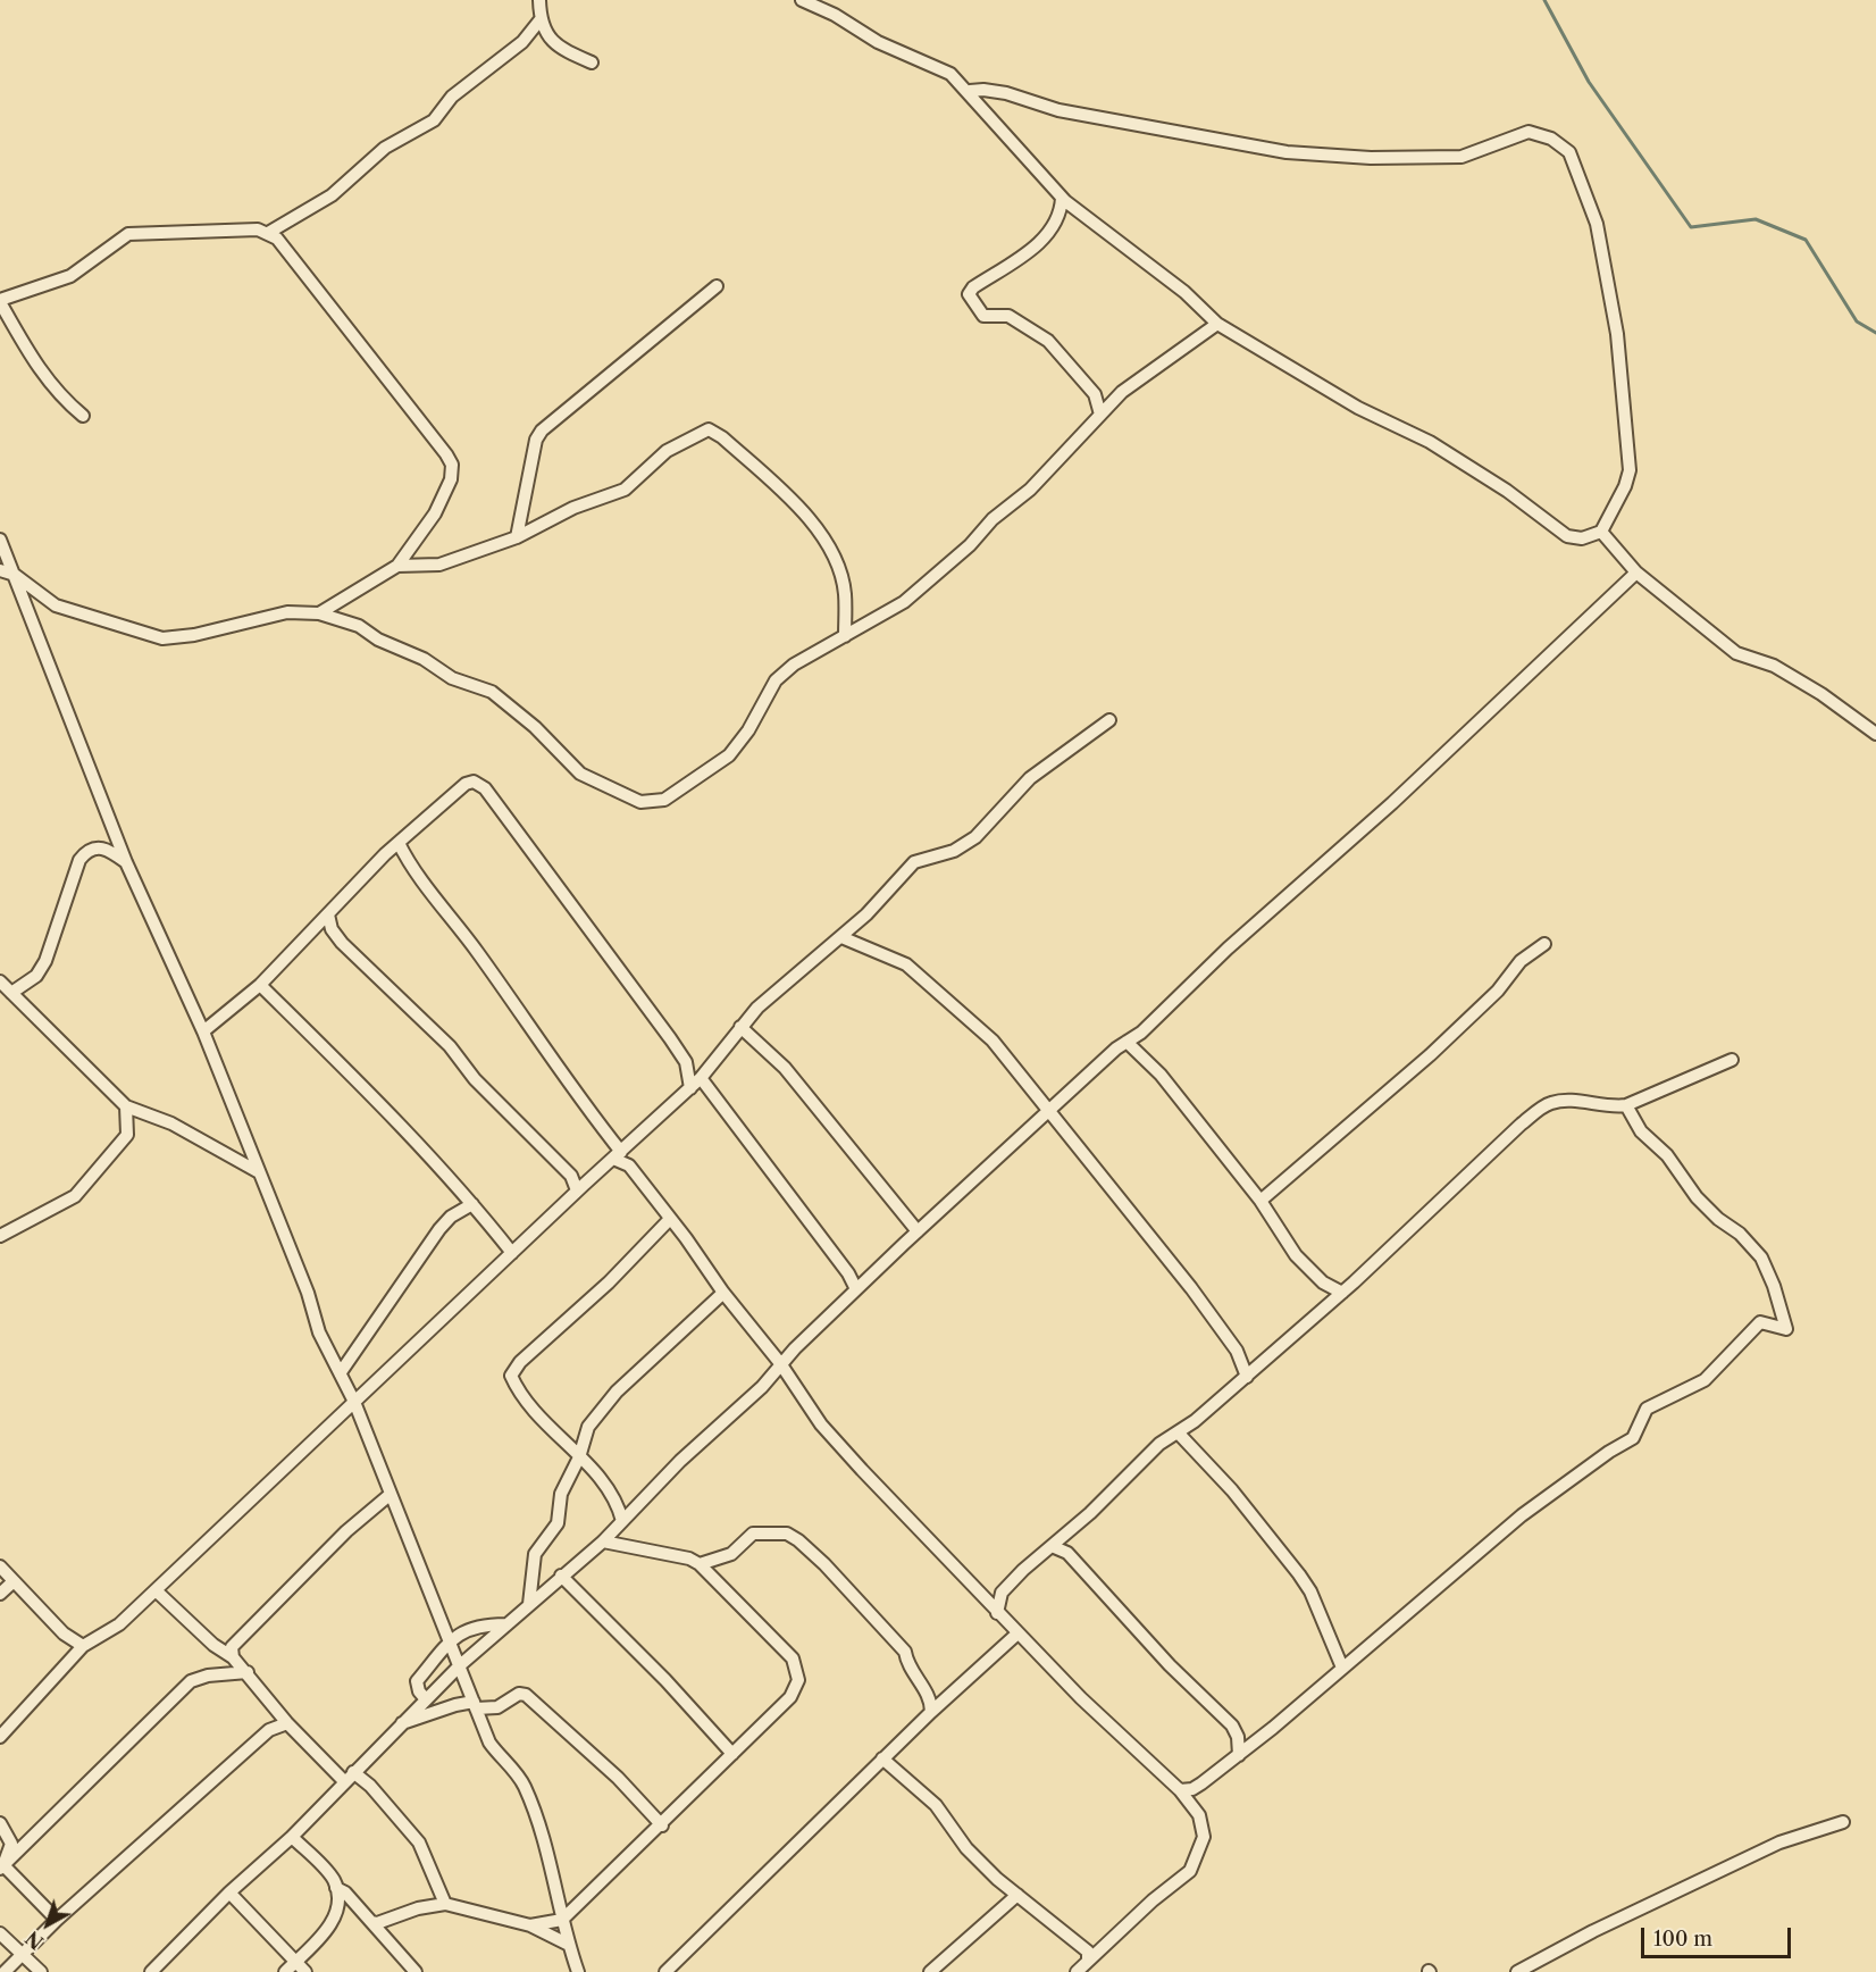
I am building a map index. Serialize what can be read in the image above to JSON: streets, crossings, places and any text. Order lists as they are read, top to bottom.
{
  "scale_bar": "100 m",
  "north": "bottom left"
}
